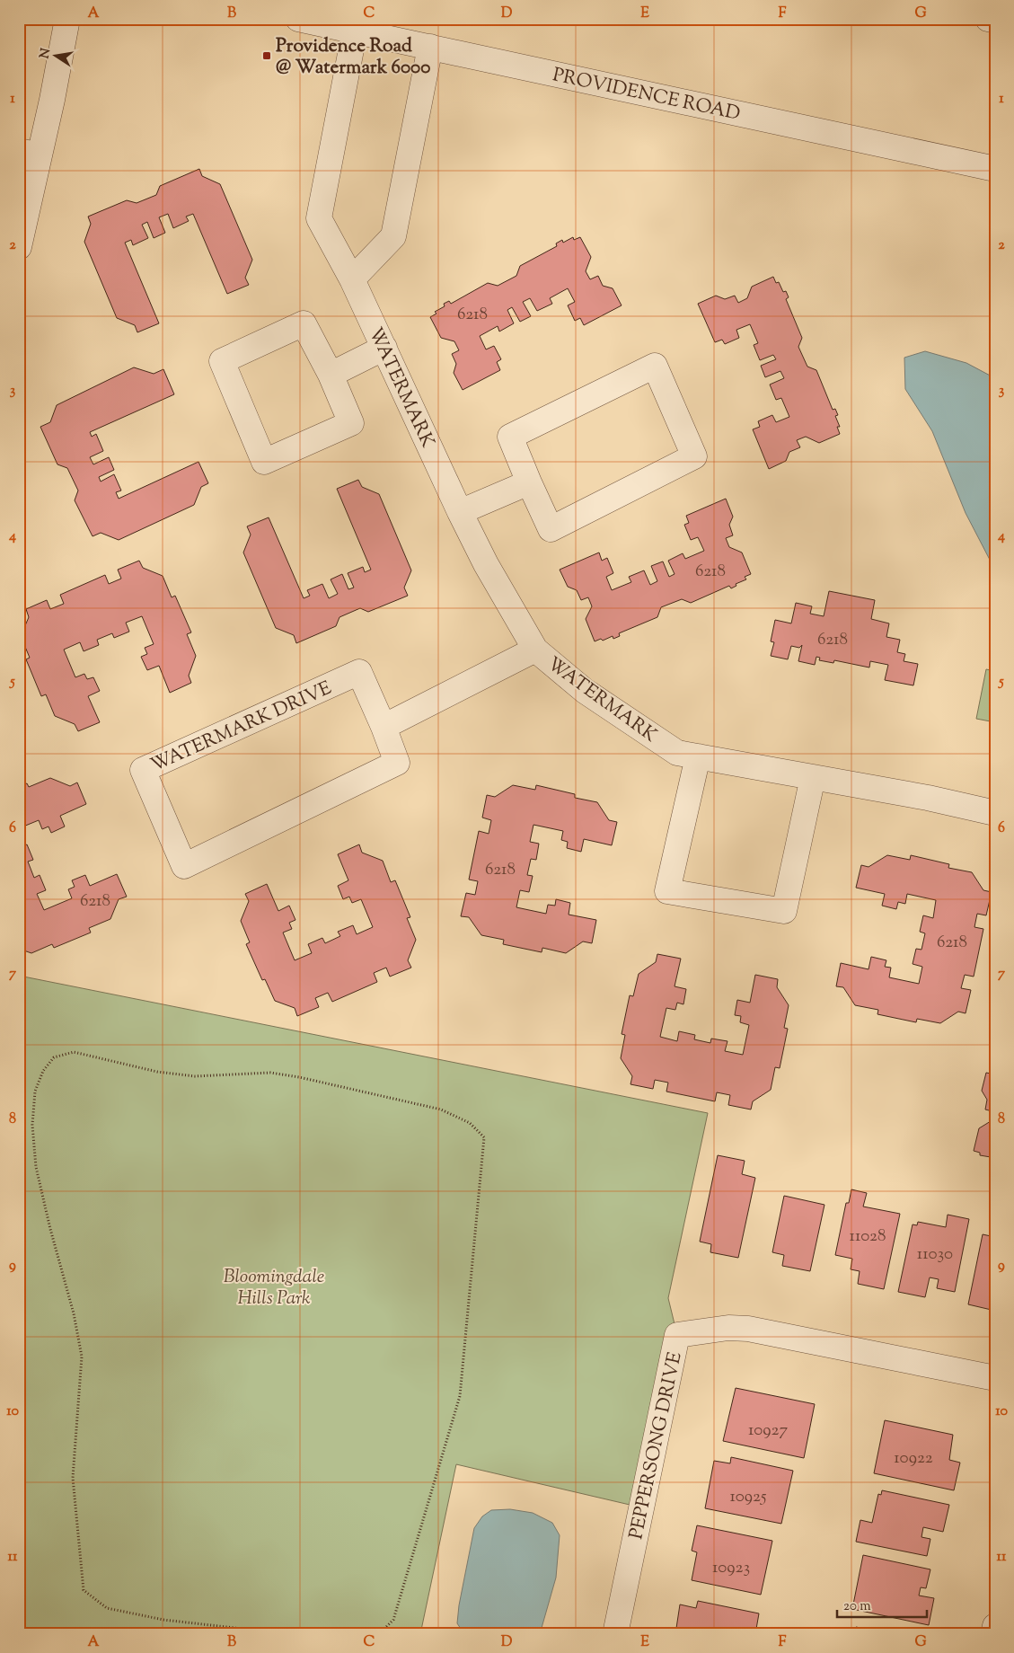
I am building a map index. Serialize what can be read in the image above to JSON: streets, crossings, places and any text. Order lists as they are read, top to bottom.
{
  "streets": {
    "street": [
      "PROVIDENCE ROAD",
      "WATERMARK",
      "WATERMARK DRIVE",
      "PEPPERSONG DRIVE"
    ]
  },
  "parks": ["Bloomingdale Hills Park"],
  "places": {
    "transit": ["Providence Road @ Watermark 6000"]
  },
  "house_numbers": [
    "6218",
    "6218",
    "6218",
    "6218",
    "6218",
    "6218",
    "11028",
    "11030",
    "10927",
    "10922",
    "10925",
    "10923"
  ],
  "scale_bar": "20 m",
  "north": "left",
  "grid": {
    "columns": [
      "A",
      "B",
      "C",
      "D",
      "E",
      "F",
      "G"
    ],
    "rows": [
      "1",
      "2",
      "3",
      "4",
      "5",
      "6",
      "7",
      "8",
      "9",
      "10",
      "11"
    ]
  }
}
